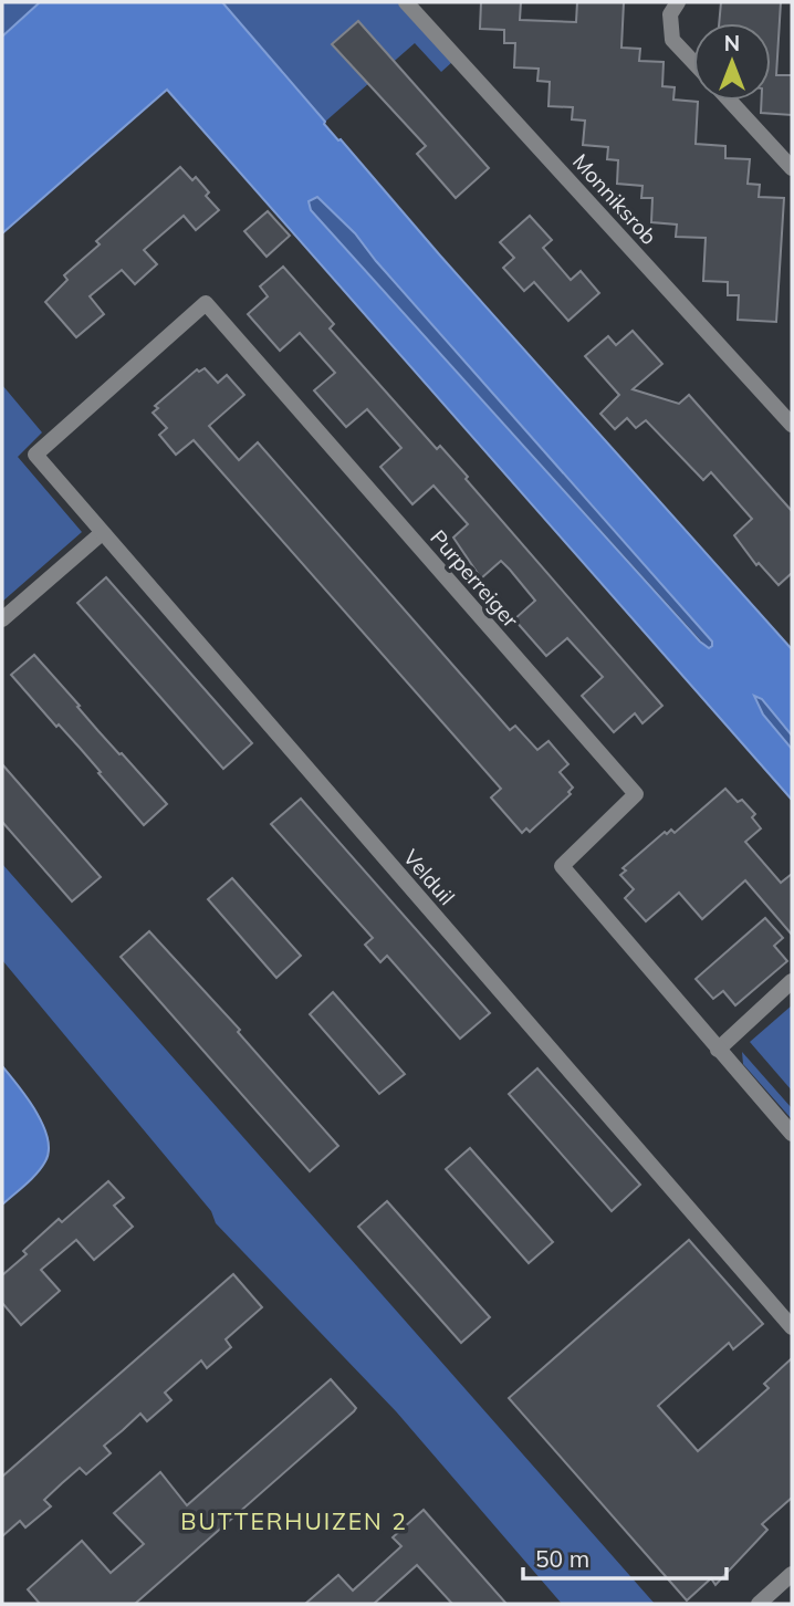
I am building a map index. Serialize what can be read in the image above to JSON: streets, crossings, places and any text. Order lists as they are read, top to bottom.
{
  "streets": {
    "street": ["Monniksrob", "Purperreiger", "Velduil"]
  },
  "crossings": [
    ["Purperreiger", "Velduil"]
  ],
  "districts": ["BUTTERHUIZEN 2"],
  "scale_bar": "50 m",
  "north": "top"
}
